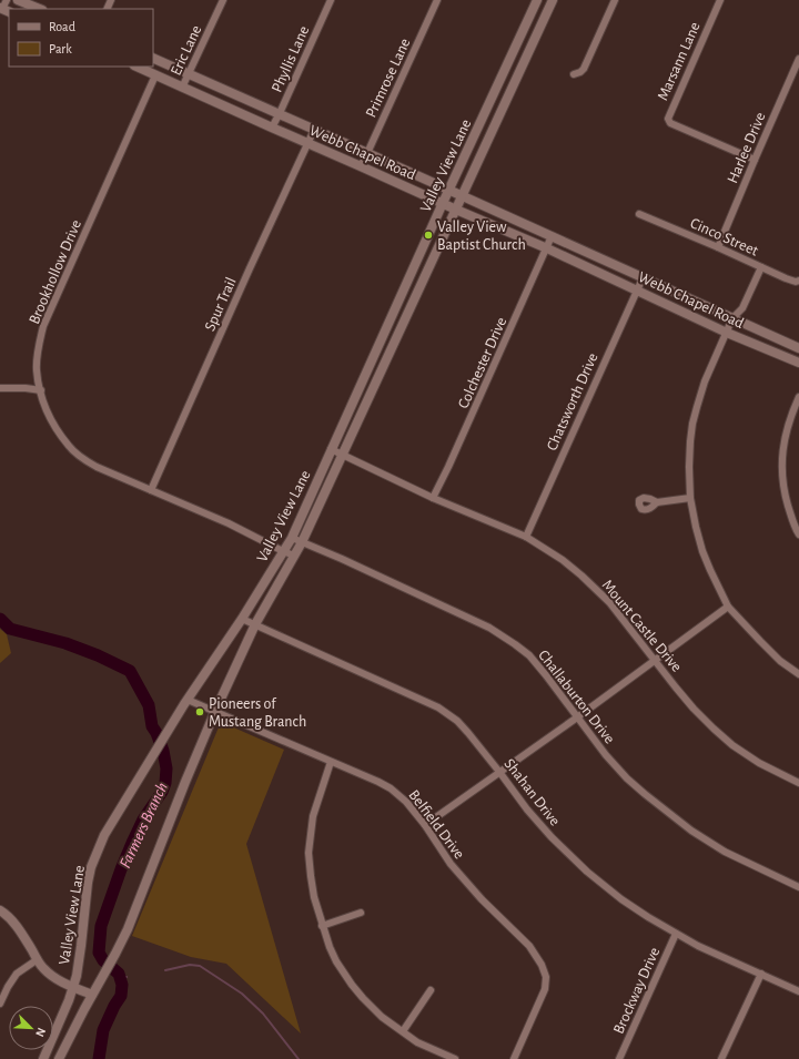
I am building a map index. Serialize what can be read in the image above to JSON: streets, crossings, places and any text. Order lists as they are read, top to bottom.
{
  "streets": {
    "main road": ["Webb Chapel Road", "Valley View Lane"],
    "street": [
      "Eric Lane",
      "Phyllis Lane",
      "Marsann Lane",
      "Primrose Lane",
      "Harlee Drive",
      "Cinco Street",
      "Brookhollow Drive",
      "Spur Trail",
      "Colchester Drive",
      "Chatsworth Drive",
      "Mount Castle Drive",
      "Challaburton Drive",
      "Shahan Drive",
      "Belfield Drive",
      "Brockway Drive"
    ]
  },
  "crossings": [
    ["Eric Lane", "Webb Chapel Road"],
    ["Phyllis Lane", "Webb Chapel Road"],
    ["Marsann Lane", "Harlee Drive"],
    ["Primrose Lane", "Webb Chapel Road"],
    ["Harlee Drive", "Cinco Street"],
    ["Webb Chapel Road", "Valley View Lane"],
    ["Webb Chapel Road", "Brookhollow Drive"],
    ["Webb Chapel Road", "Spur Trail"],
    ["Webb Chapel Road", "Colchester Drive"],
    ["Webb Chapel Road", "Chatsworth Drive"],
    ["Valley View Lane", "Brookhollow Drive"],
    ["Valley View Lane", "Mount Castle Drive"],
    ["Valley View Lane", "Challaburton Drive"],
    ["Valley View Lane", "Shahan Drive"],
    ["Valley View Lane", "Belfield Drive"],
    ["Brookhollow Drive", "Spur Trail"],
    ["Colchester Drive", "Mount Castle Drive"],
    ["Chatsworth Drive", "Mount Castle Drive"],
    ["Shahan Drive", "Brockway Drive"]
  ],
  "water": ["Farmers Branch"],
  "places": ["Valley View Baptist Church", "Pioneers of Mustang Branch"],
  "legend": ["Road", "Park"],
  "north": "bottom right"
}
